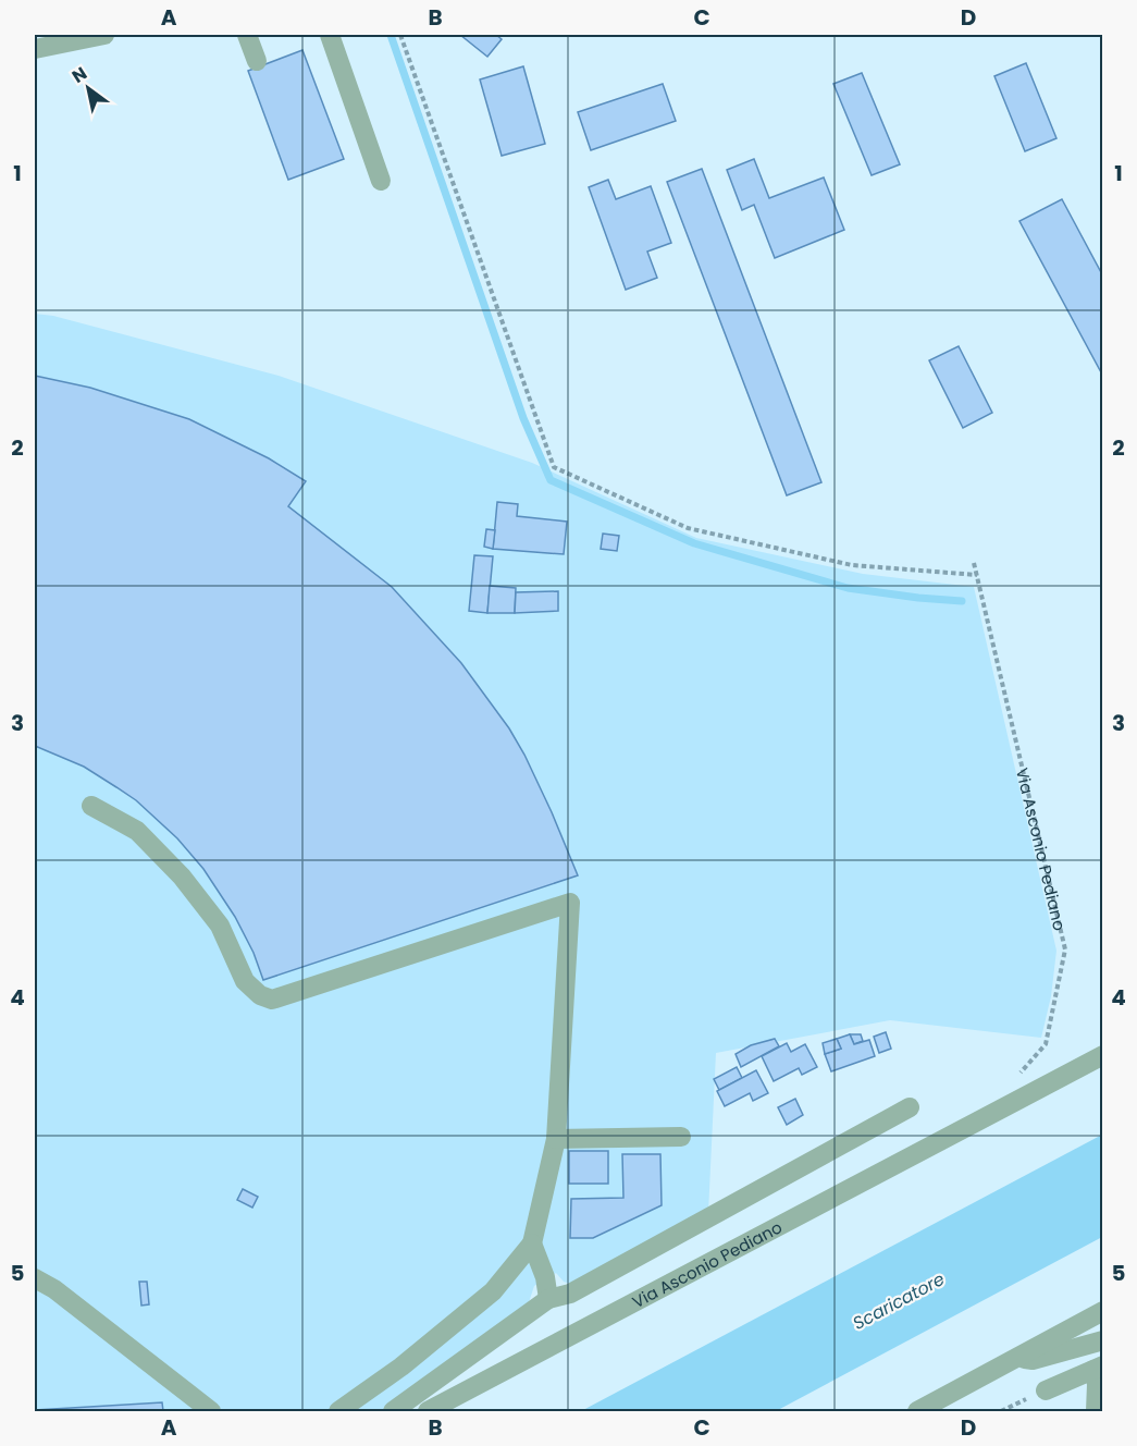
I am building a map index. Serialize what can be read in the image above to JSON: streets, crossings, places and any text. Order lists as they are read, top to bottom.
{
  "streets": {
    "street": ["Via Asconio Pediano"]
  },
  "water": ["Scaricatore"],
  "north": "top left",
  "grid": {
    "columns": [
      "A",
      "B",
      "C",
      "D"
    ],
    "rows": [
      "1",
      "2",
      "3",
      "4",
      "5"
    ]
  }
}
